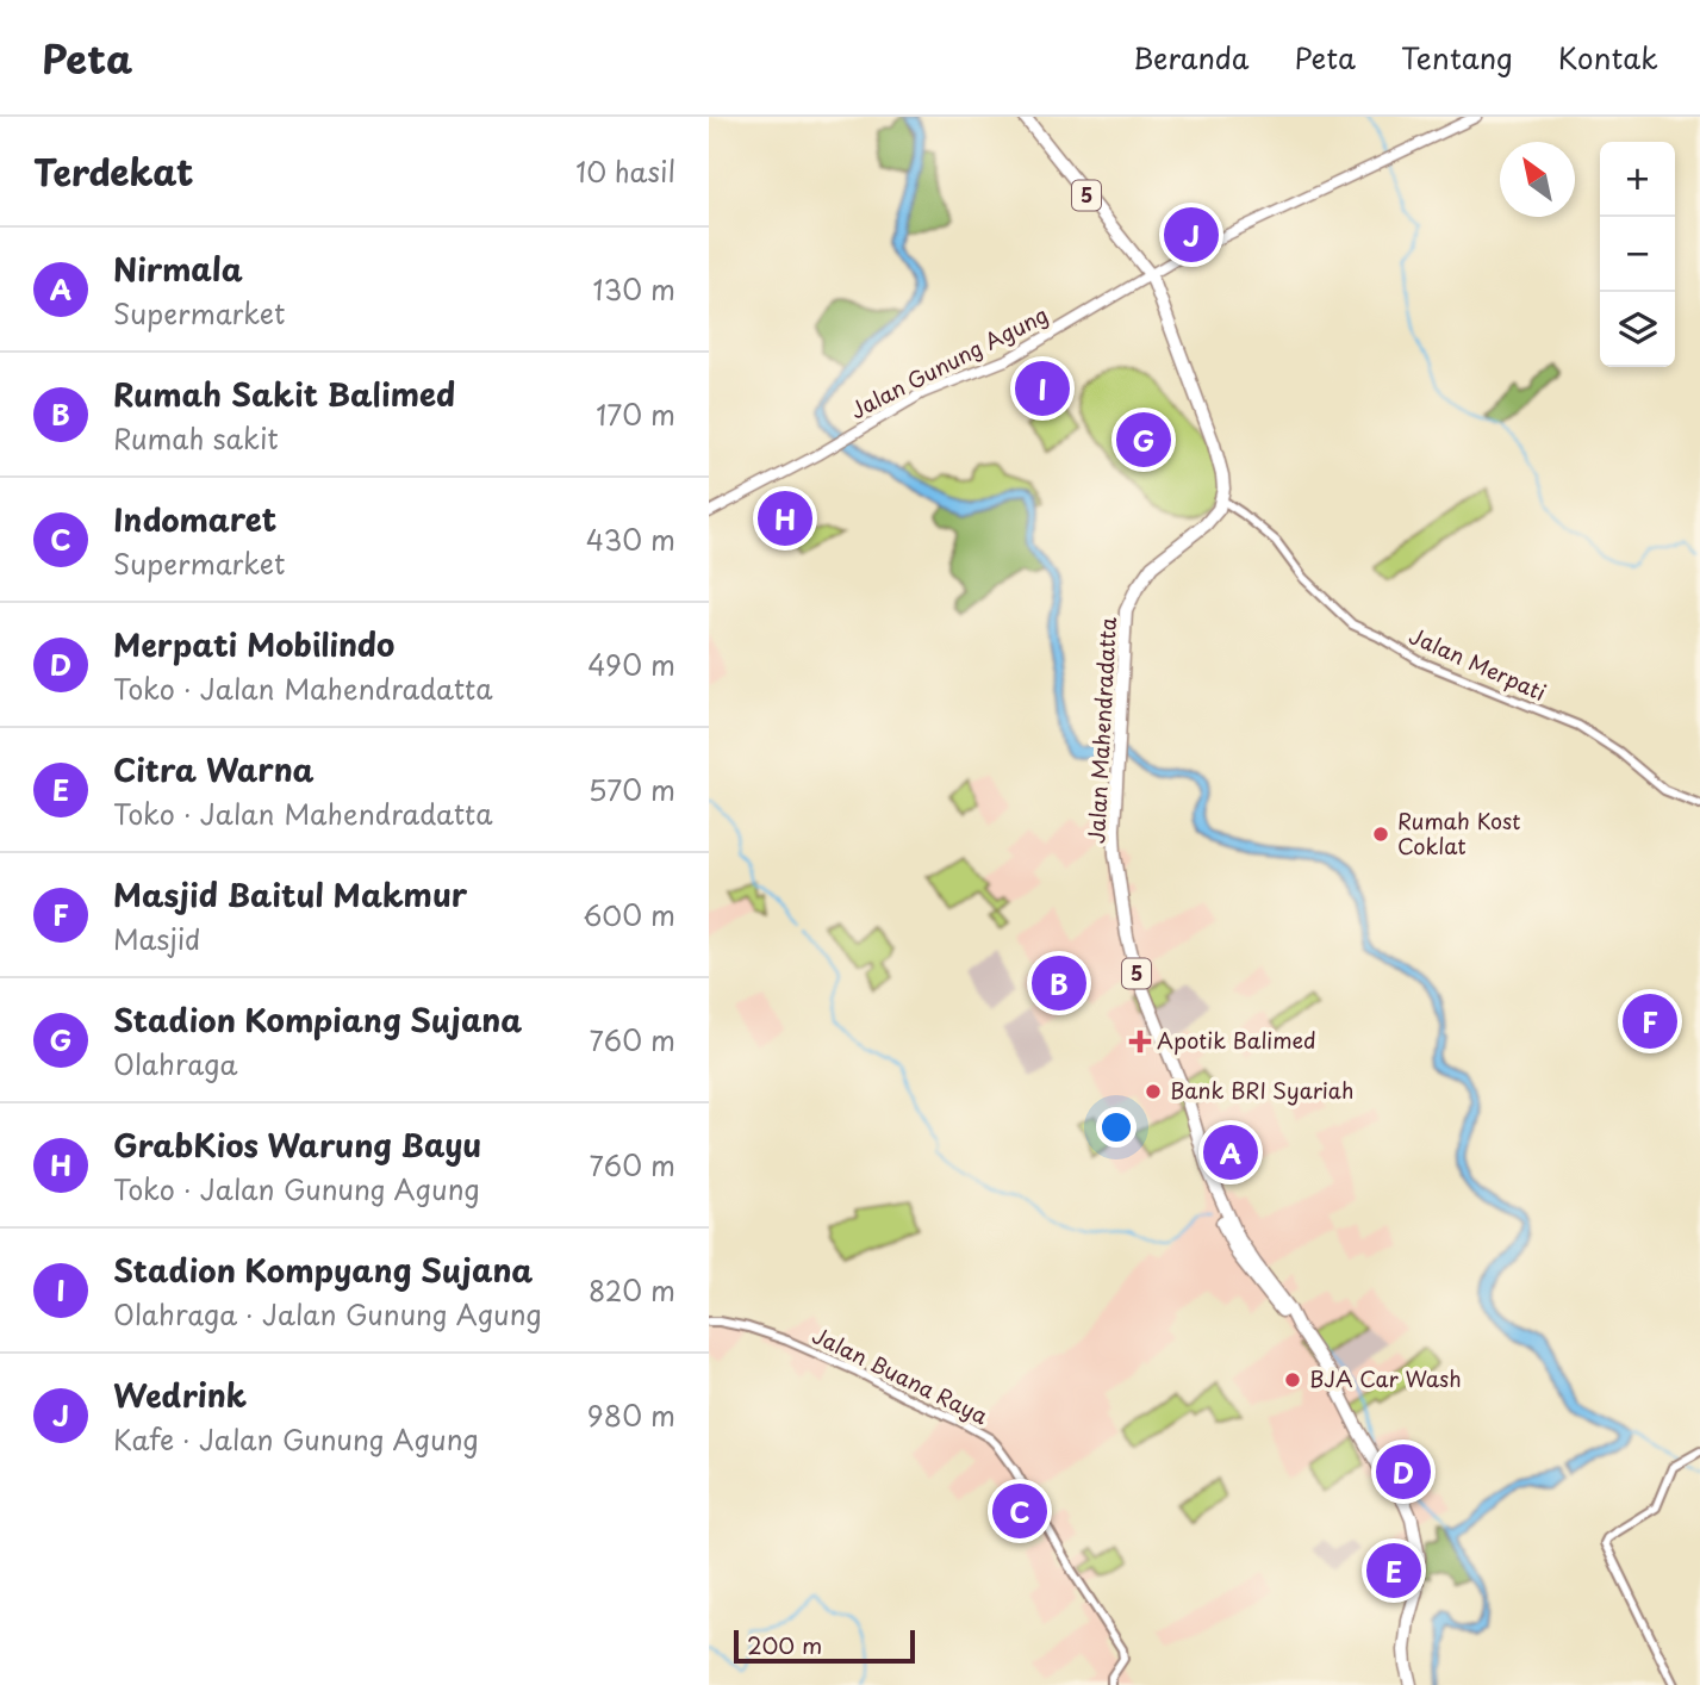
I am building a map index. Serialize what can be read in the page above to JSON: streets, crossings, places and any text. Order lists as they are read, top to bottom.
{
  "streets": {
    "highway": ["5", "Jalan Mahendradatta"],
    "main road": ["Jalan Gunung Agung"],
    "street": ["Jalan Merpati", "Jalan Buana Raya"]
  },
  "crossings": [
    ["5", "Jalan Gunung Agung"],
    ["5", "Jalan Merpati"],
    ["5", "Jalan Mahendradatta"],
    ["Jalan Merpati", "Jalan Mahendradatta"]
  ],
  "places": {
    "other": ["Rumah Kost Coklat", "Bank BRI Syariah", "BJA Car Wash"],
    "health": ["Apotik Balimed"]
  },
  "scale_bar": "200 m",
  "north": "top left",
  "page": {
    "header": "Peta",
    "nav": [
      "Beranda",
      "Peta",
      "Tentang",
      "Kontak"
    ],
    "heading": ["Terdekat", "10 hasil"],
    "map_buttons": ["+", "−"],
    "pins": [
      "J",
      "I",
      "G",
      "H",
      "B",
      "F",
      "A",
      "D",
      "C",
      "E"
    ],
    "list": [
      {
        "mark": "A",
        "name": "Nirmala",
        "note": "Supermarket",
        "value": "130 m"
      },
      {
        "mark": "B",
        "name": "Rumah Sakit Balimed",
        "note": "Rumah sakit",
        "value": "170 m"
      },
      {
        "mark": "C",
        "name": "Indomaret",
        "note": "Supermarket",
        "value": "430 m"
      },
      {
        "mark": "D",
        "name": "Merpati Mobilindo",
        "note": "Toko · Jalan Mahendradatta",
        "value": "490 m"
      },
      {
        "mark": "E",
        "name": "Citra Warna",
        "note": "Toko · Jalan Mahendradatta",
        "value": "570 m"
      },
      {
        "mark": "F",
        "name": "Masjid Baitul Makmur",
        "note": "Masjid",
        "value": "600 m"
      },
      {
        "mark": "G",
        "name": "Stadion Kompiang Sujana",
        "note": "Olahraga",
        "value": "760 m"
      },
      {
        "mark": "H",
        "name": "GrabKios Warung Bayu",
        "note": "Toko · Jalan Gunung Agung",
        "value": "760 m"
      },
      {
        "mark": "I",
        "name": "Stadion Kompyang Sujana",
        "note": "Olahraga · Jalan Gunung Agung",
        "value": "820 m"
      },
      {
        "mark": "J",
        "name": "Wedrink",
        "note": "Kafe · Jalan Gunung Agung",
        "value": "980 m"
      }
    ],
    "scale": "200 m"
  }
}
